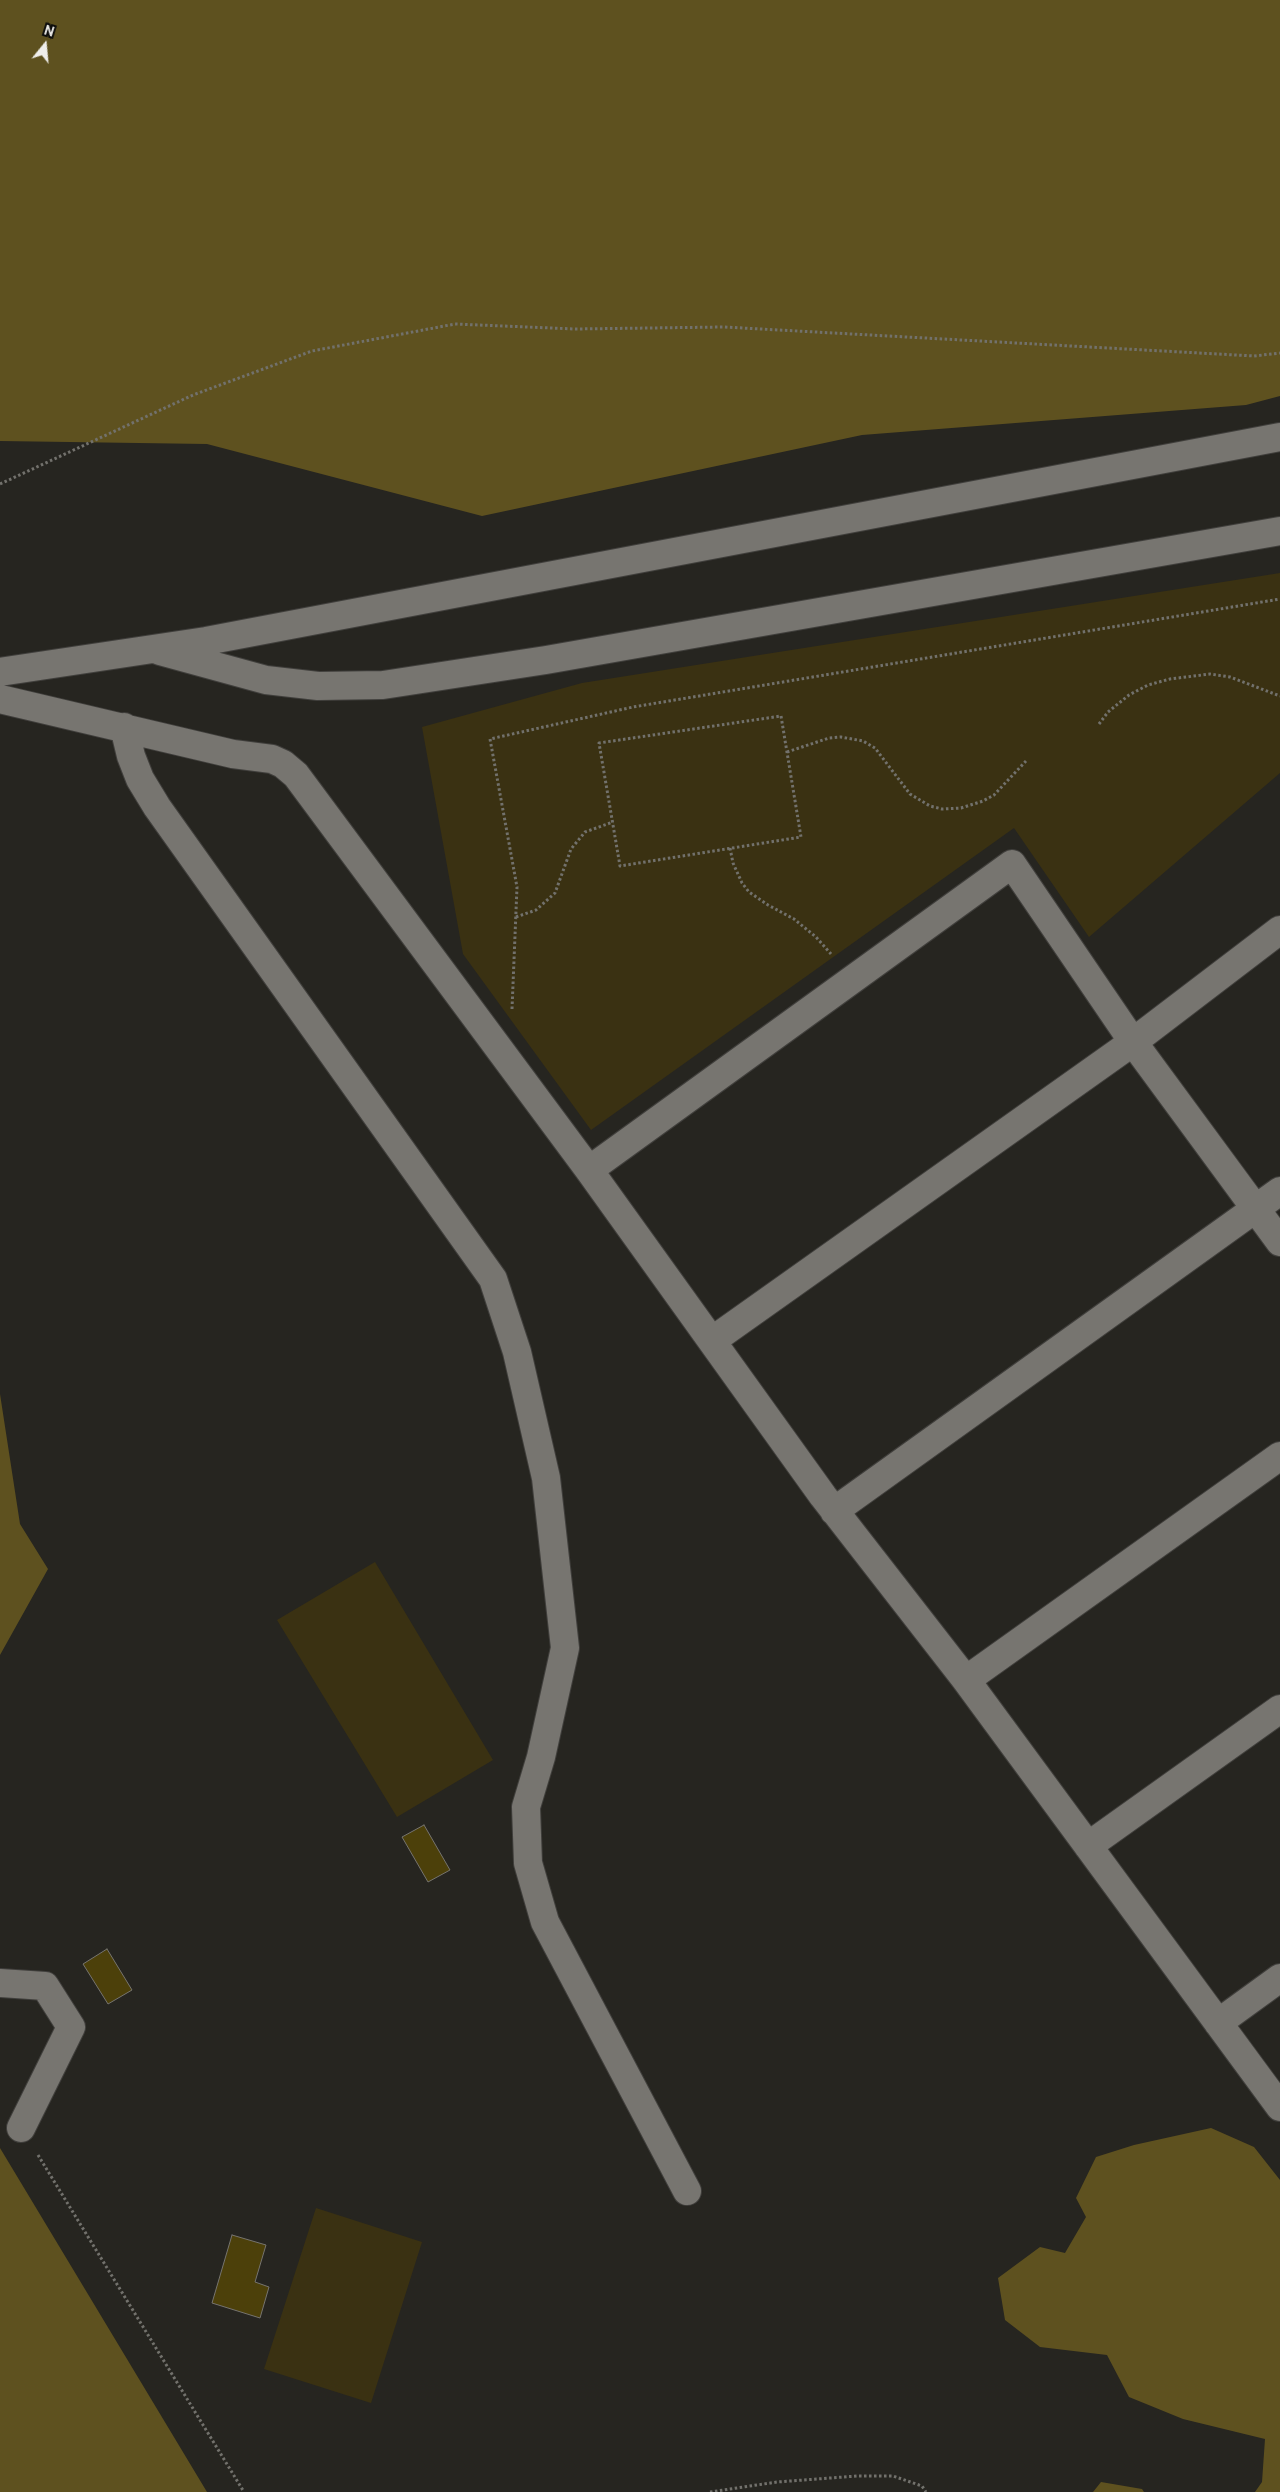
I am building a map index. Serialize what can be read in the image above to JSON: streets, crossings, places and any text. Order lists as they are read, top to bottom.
{
  "north": "top"
}
